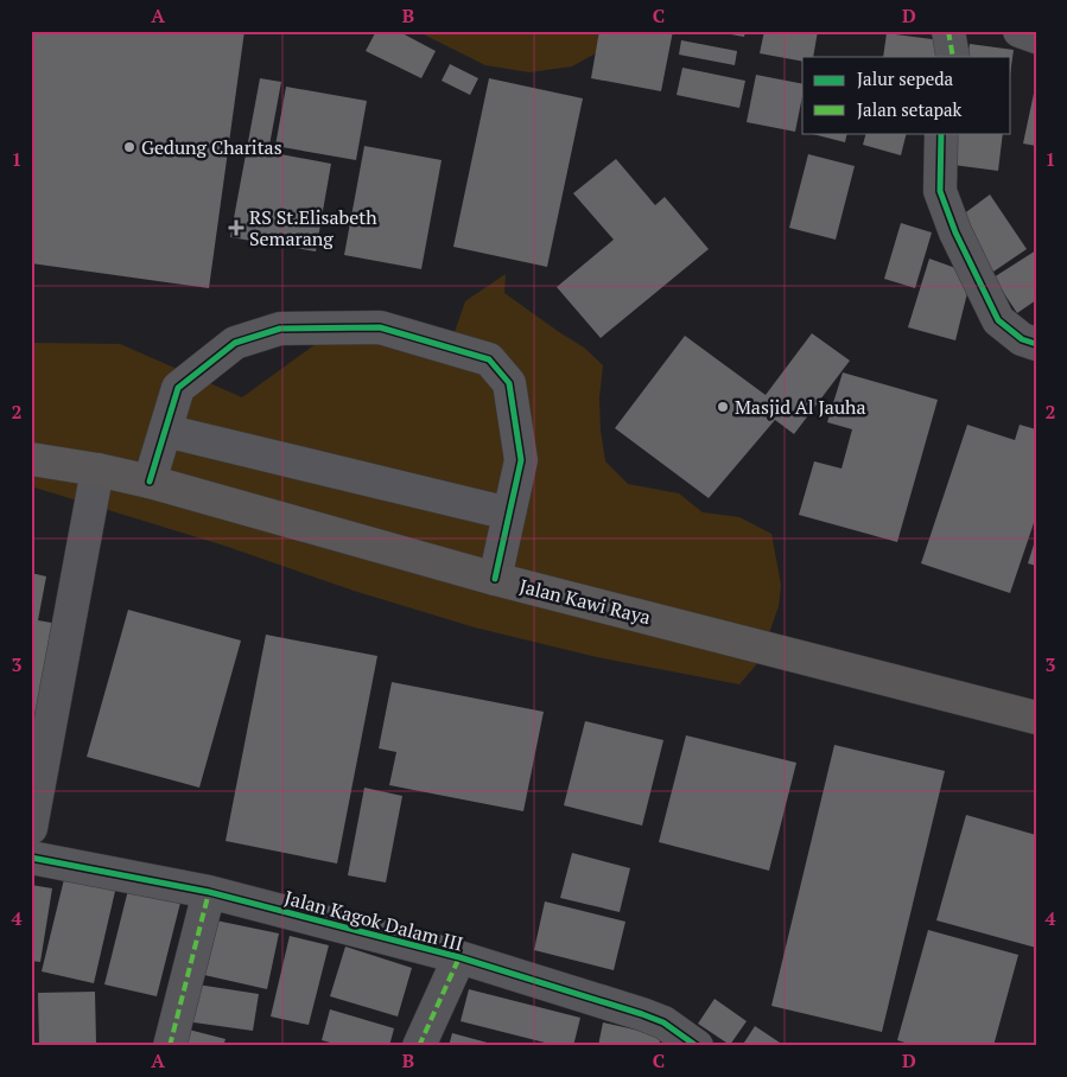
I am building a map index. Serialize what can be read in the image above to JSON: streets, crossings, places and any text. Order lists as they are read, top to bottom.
{
  "streets": {
    "main road": ["Jalan Kawi Raya"],
    "street": ["Jalan Kagok Dalam III"]
  },
  "places": {
    "other": ["Gedung Charitas", "Masjid Al Jauha"],
    "health": ["RS St.Elisabeth Semarang"]
  },
  "legend": ["Jalur sepeda", "Jalan setapak"],
  "grid": {
    "columns": [
      "A",
      "B",
      "C",
      "D"
    ],
    "rows": [
      "1",
      "2",
      "3",
      "4"
    ]
  }
}
